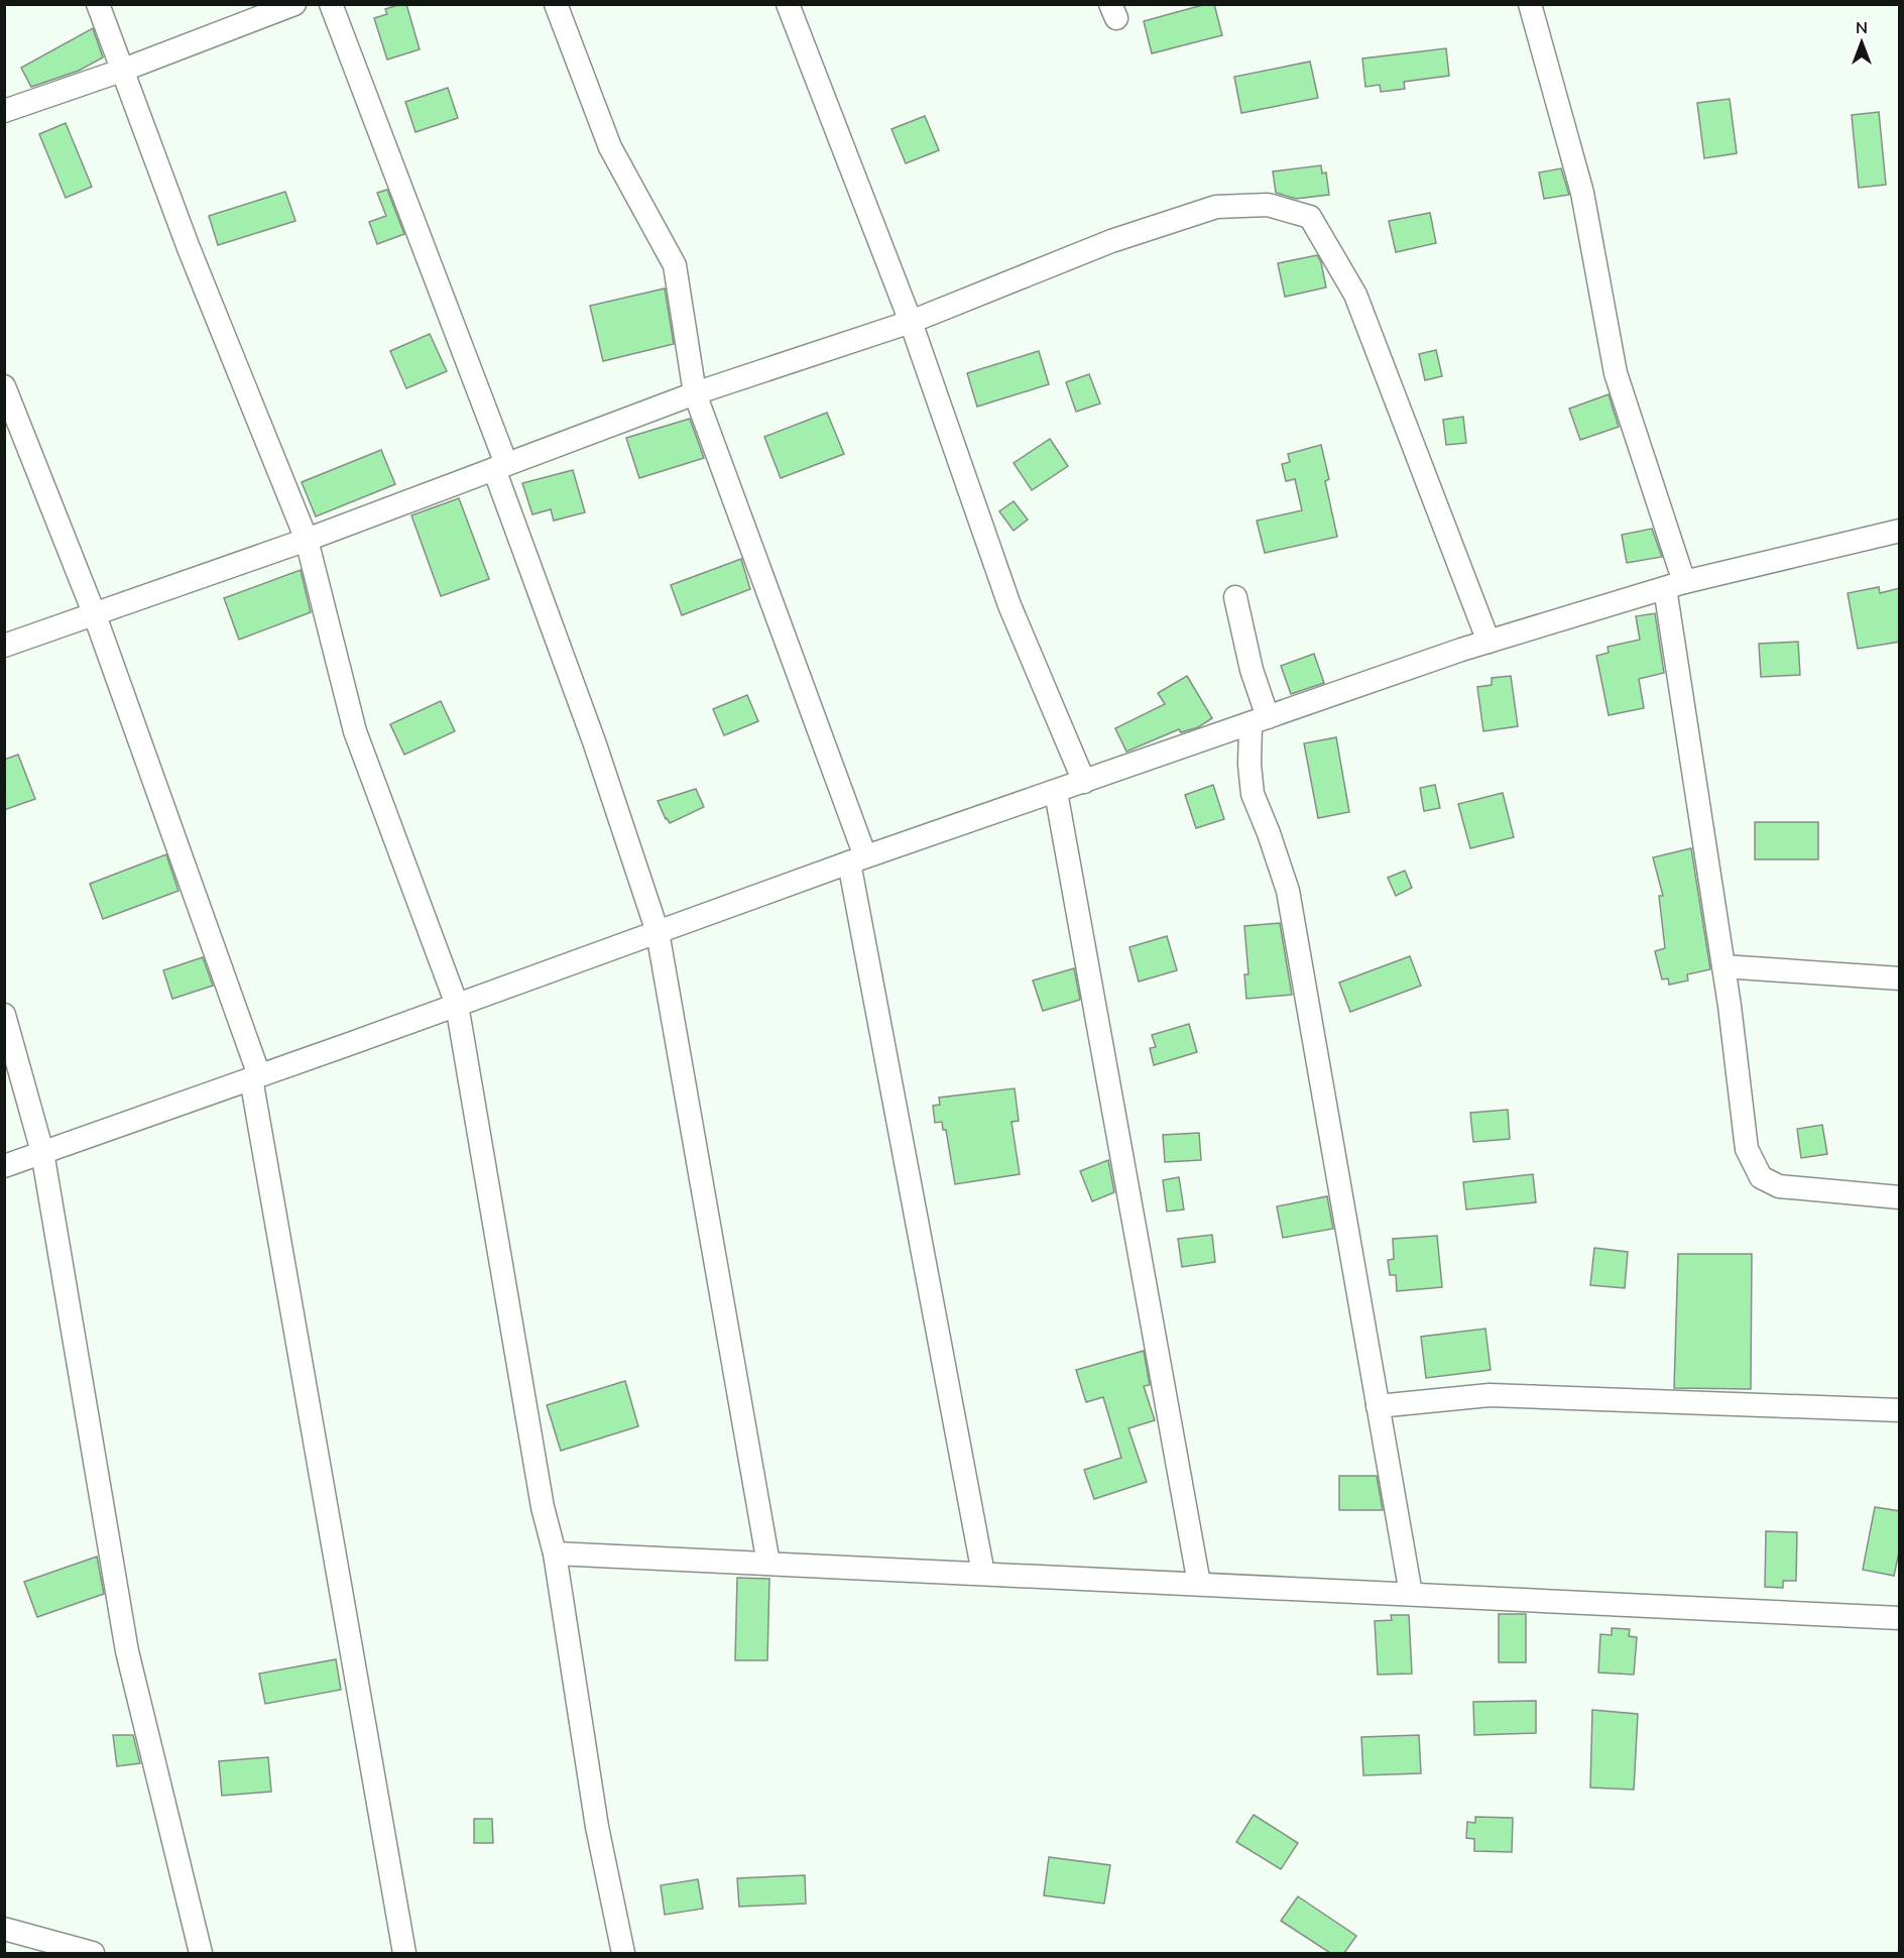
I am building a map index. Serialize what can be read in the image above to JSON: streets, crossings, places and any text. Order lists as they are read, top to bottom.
{
  "north": "top"
}
